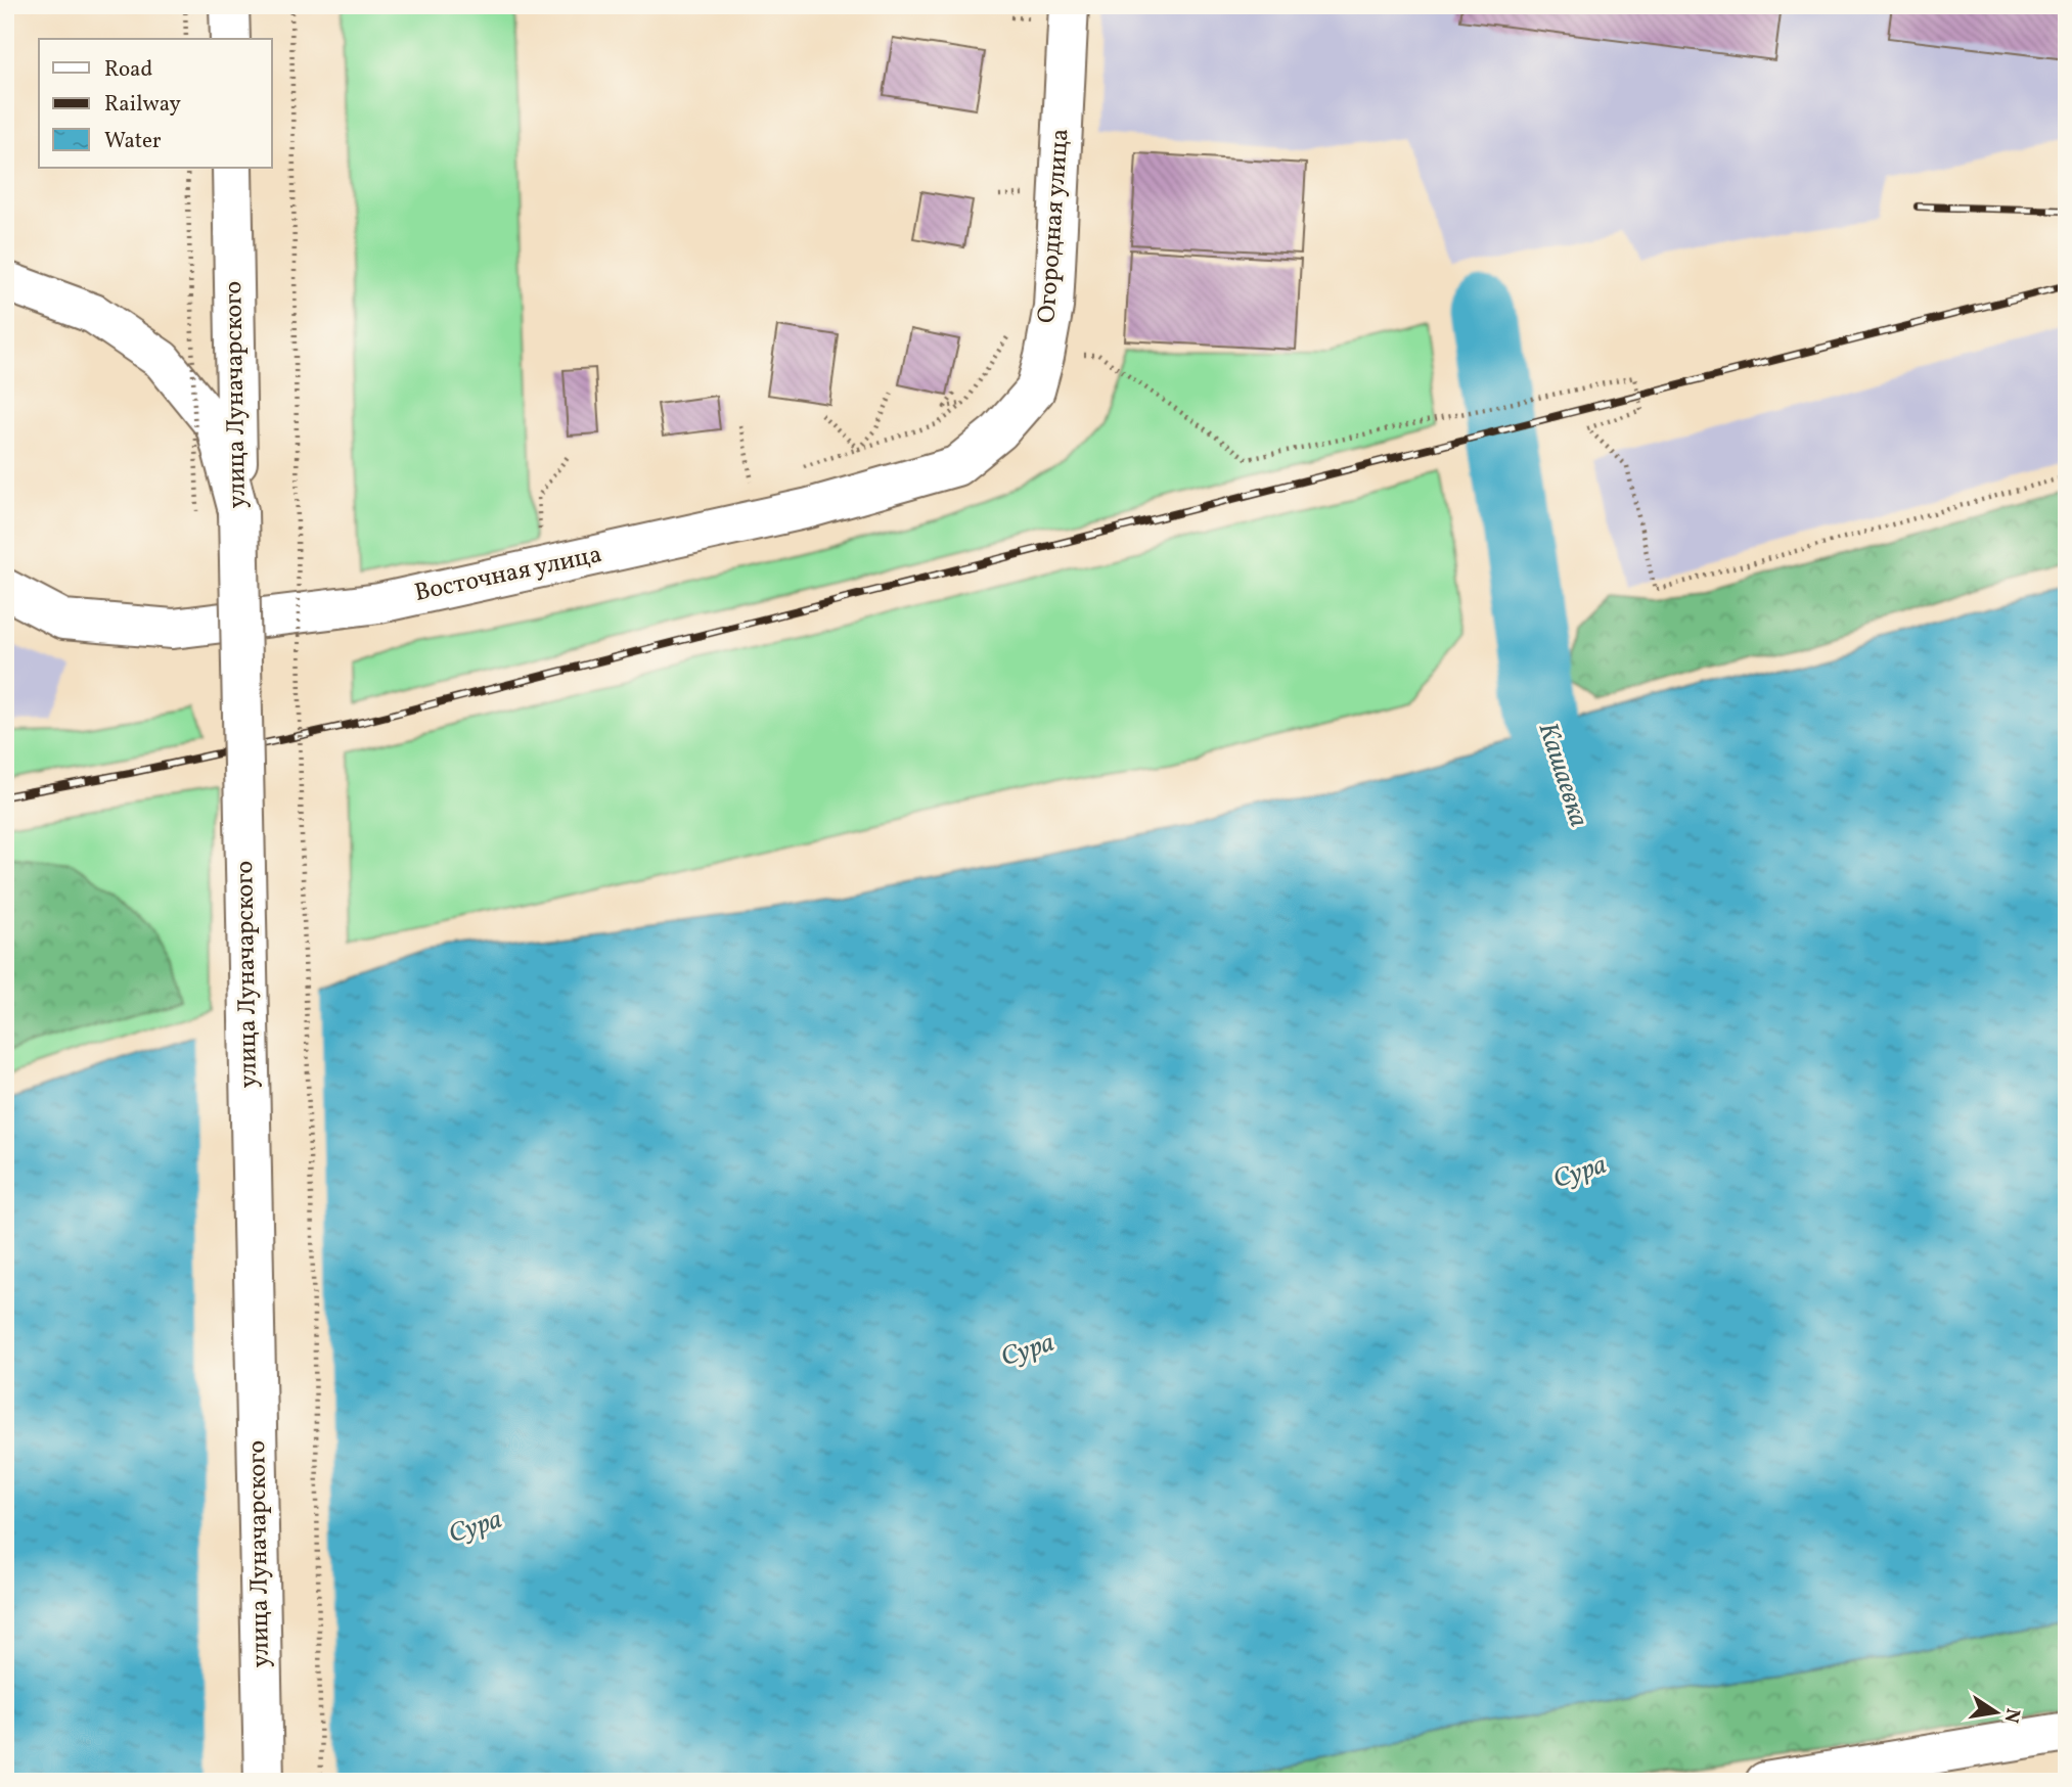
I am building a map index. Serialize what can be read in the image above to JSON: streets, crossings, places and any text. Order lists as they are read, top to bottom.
{
  "streets": {
    "main road": ["Огородная улица", "улица Луначарского", "Восточная улица"]
  },
  "crossings": [
    ["Огородная улица", "Восточная улица"]
  ],
  "water": ["Кашаевка", "Сура"],
  "legend": ["Road", "Railway", "Water"],
  "north": "right"
}
